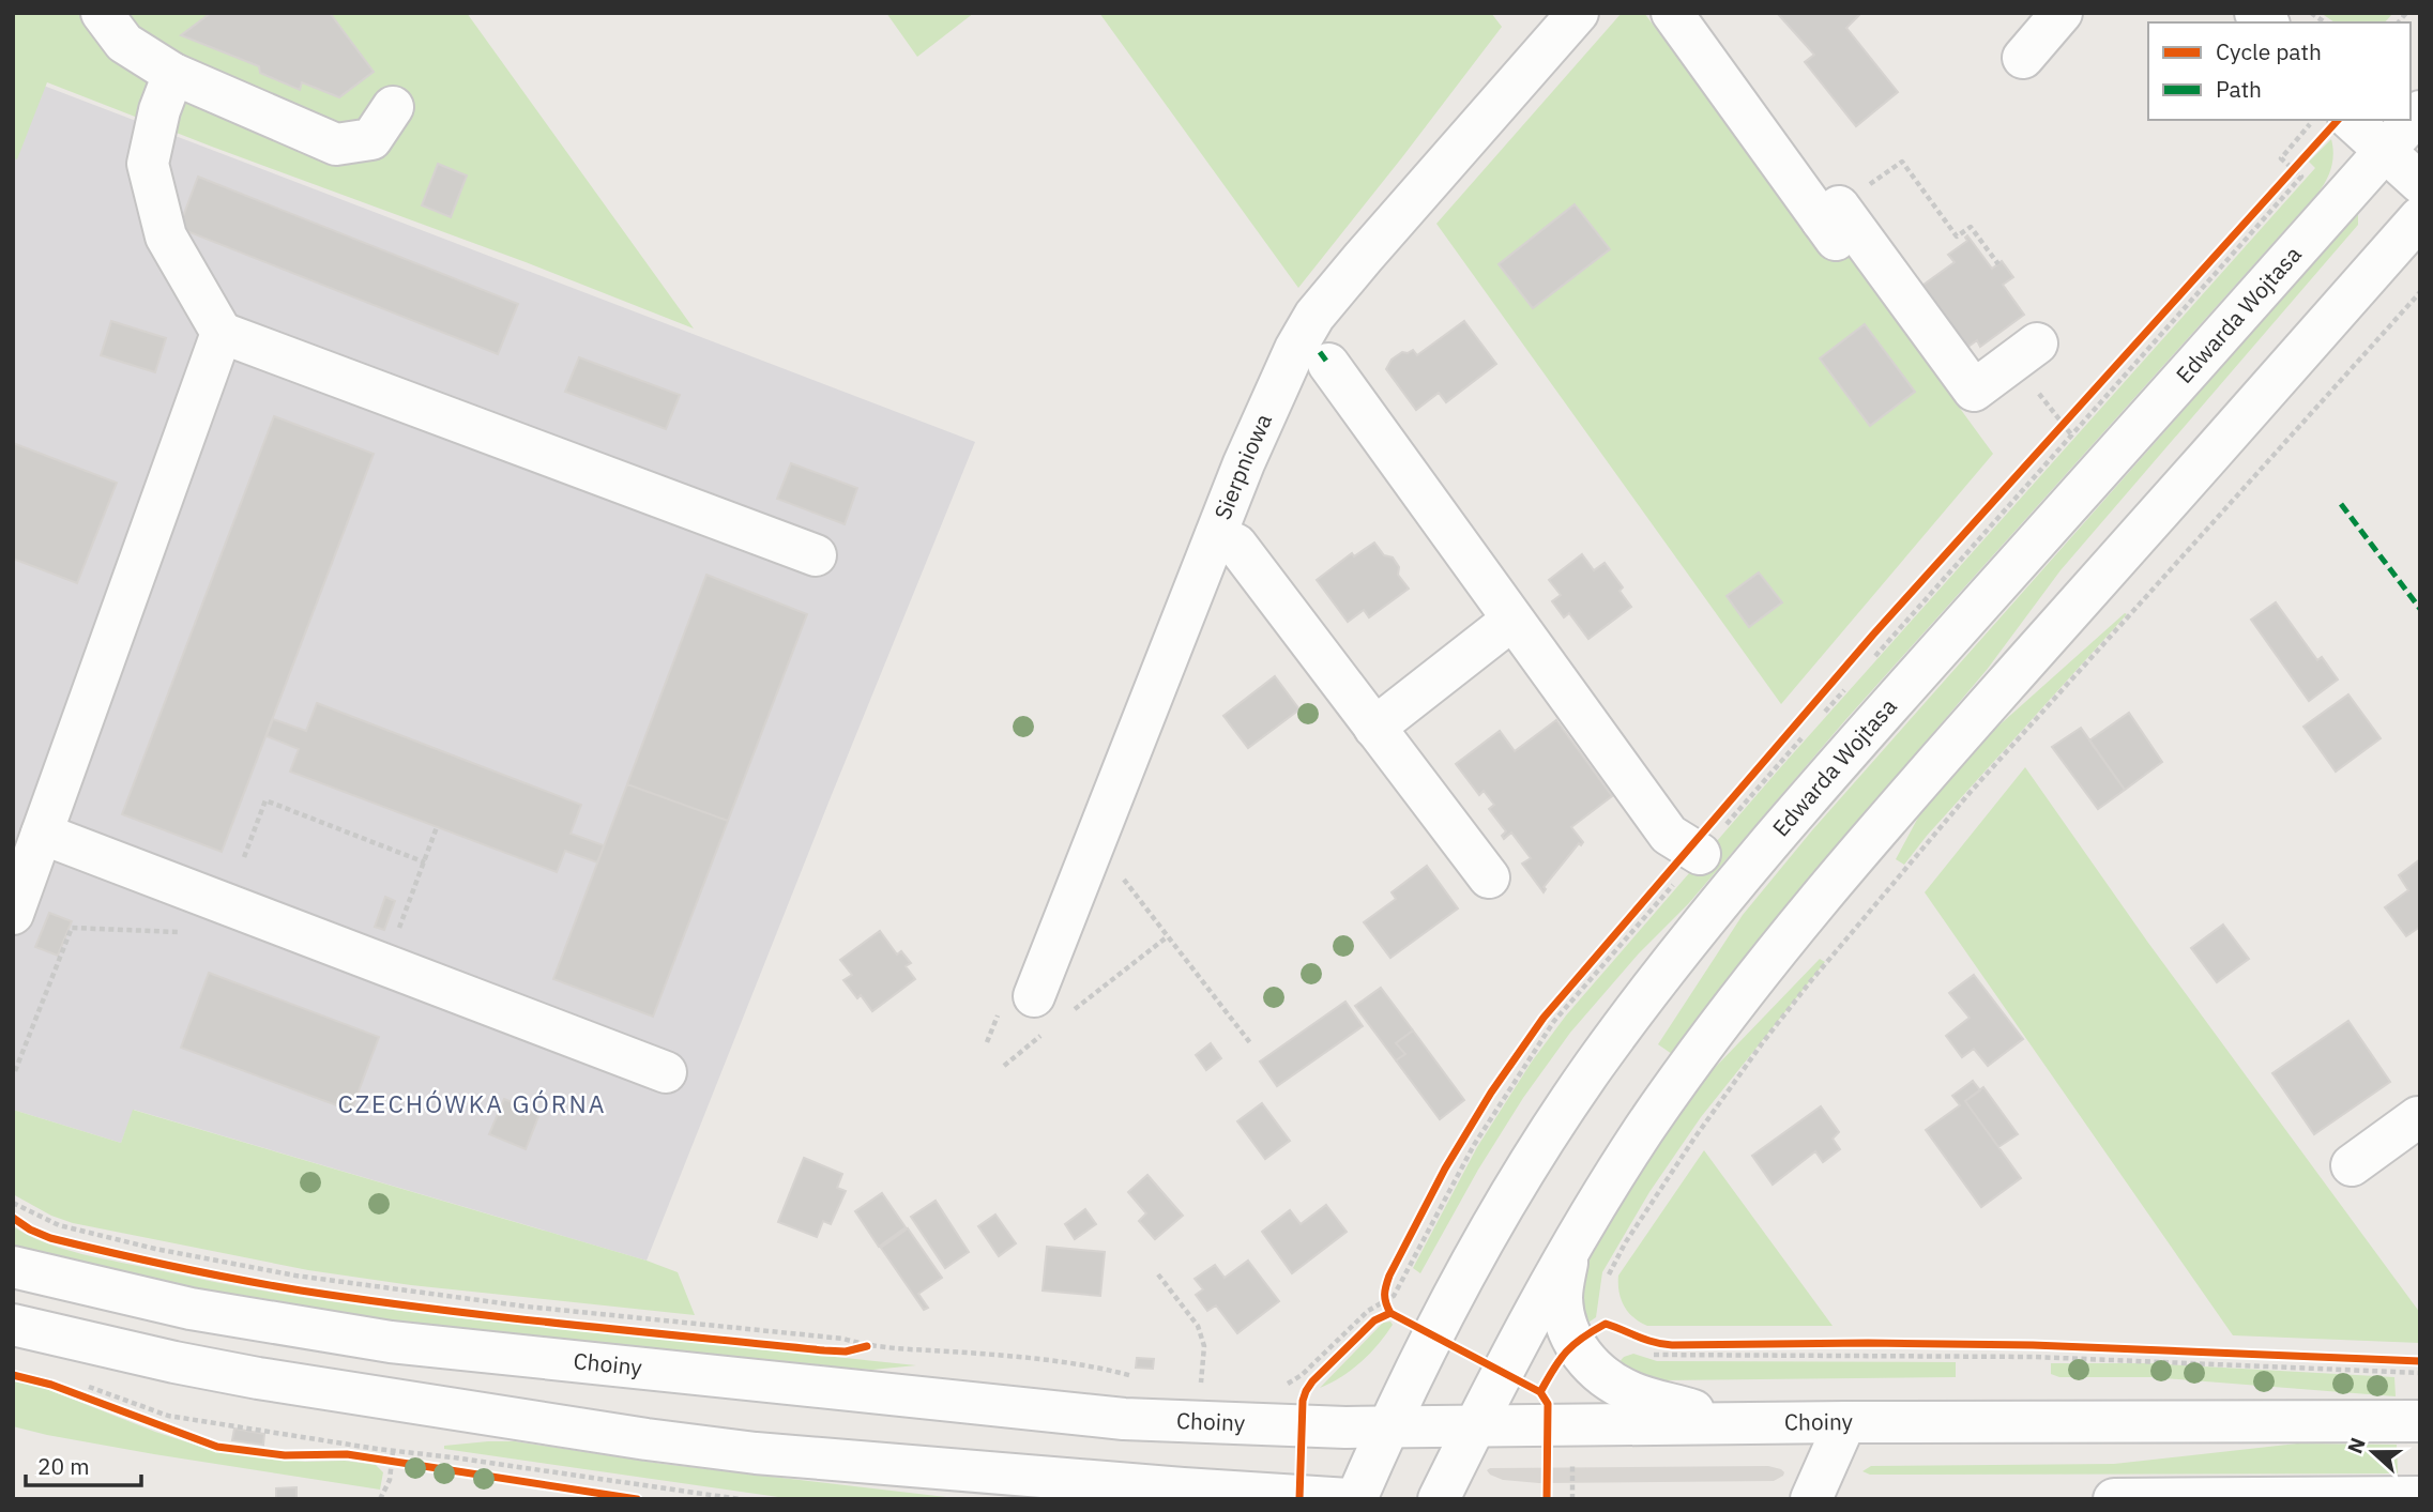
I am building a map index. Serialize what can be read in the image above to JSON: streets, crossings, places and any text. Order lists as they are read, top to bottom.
{
  "streets": {
    "street": ["Edwarda Wojtasa", "Sierpniowa", "Choiny"]
  },
  "crossings": [
    ["Edwarda Wojtasa", "Choiny"]
  ],
  "districts": ["CZECHÓWKA GÓRNA"],
  "legend": ["Cycle path", "Path"],
  "scale_bar": "20 m",
  "north": "left"
}
